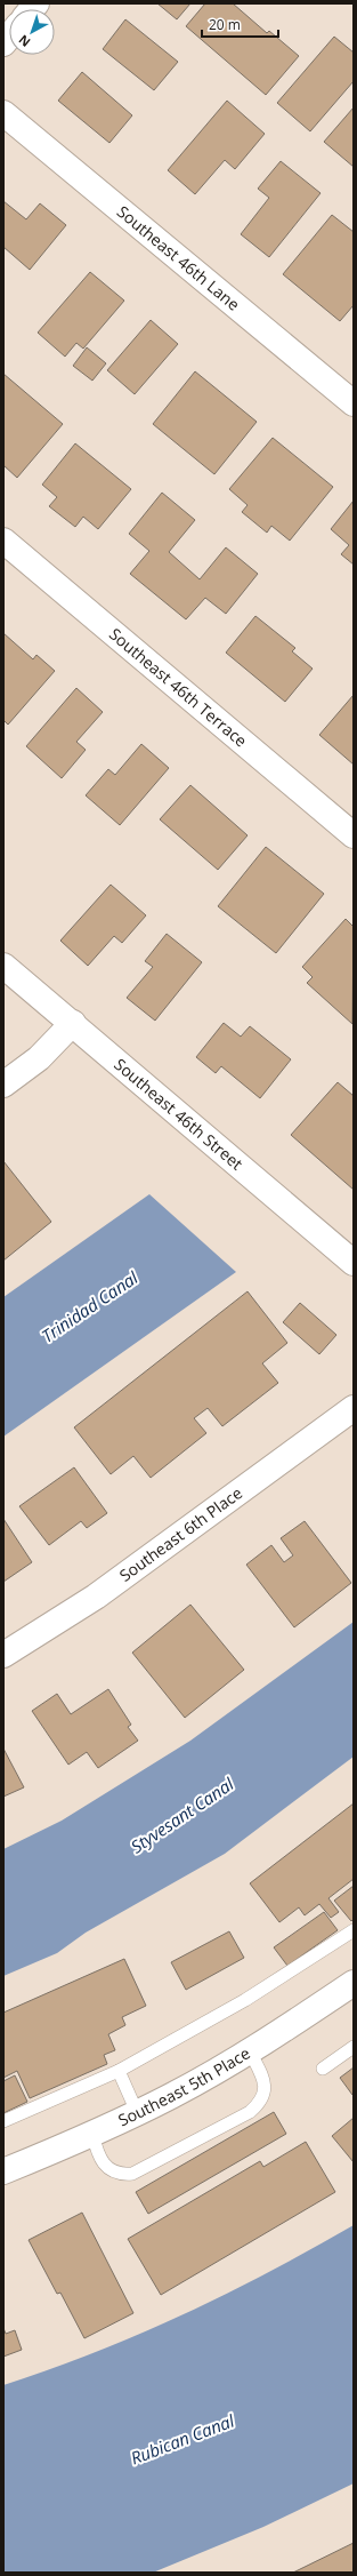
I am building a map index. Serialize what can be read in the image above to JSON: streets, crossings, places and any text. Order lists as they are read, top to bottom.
{
  "streets": {
    "street": [
      "Southeast 46th Lane",
      "Southeast 46th Terrace",
      "Southeast 46th Street",
      "Southeast 6th Place",
      "Southeast 5th Place"
    ]
  },
  "water": ["Trinidad Canal", "Styvesant Canal", "Rubican Canal"],
  "scale_bar": "20 m",
  "north": "bottom left"
}
